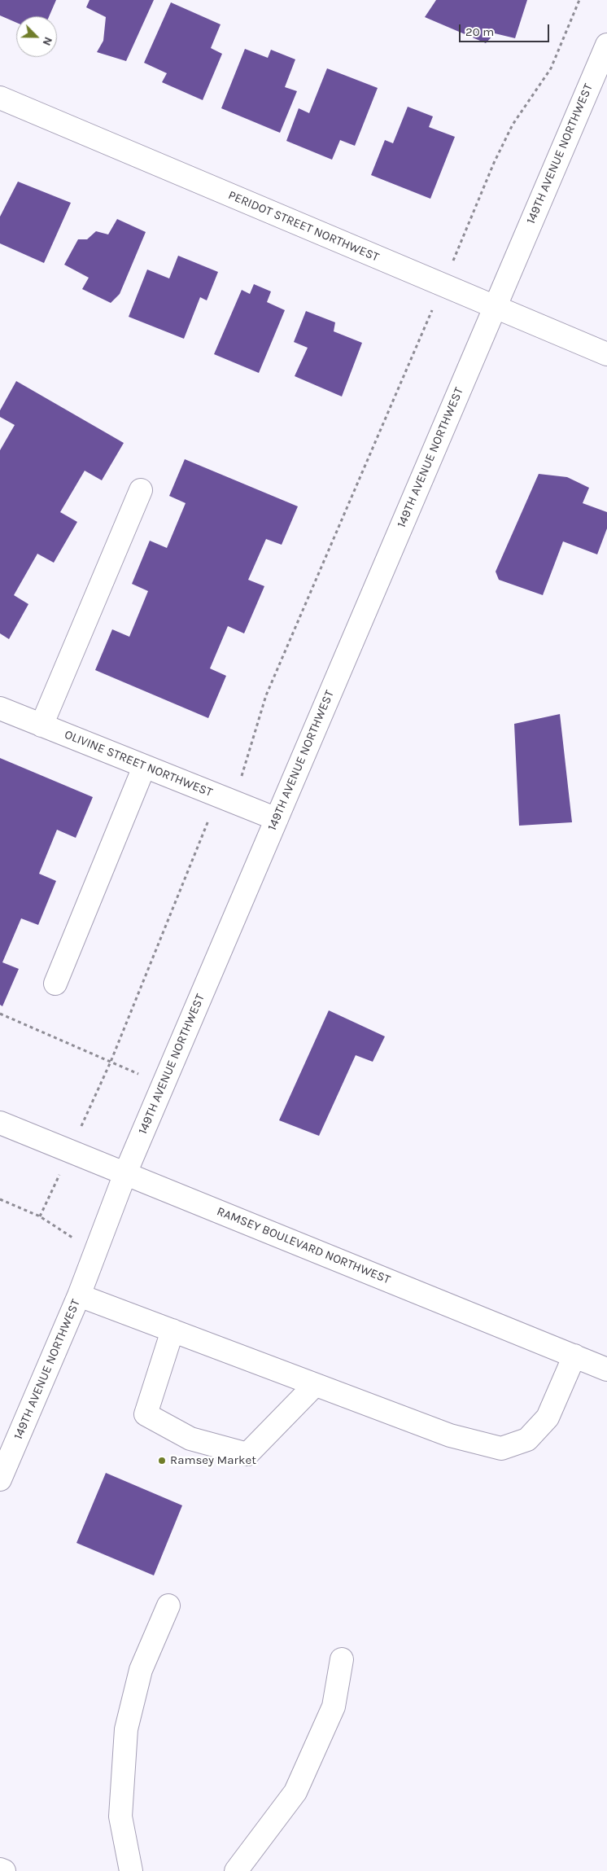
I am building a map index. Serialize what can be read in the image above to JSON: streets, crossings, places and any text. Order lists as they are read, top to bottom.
{
  "streets": {
    "street": [
      "149TH AVENUE NORTHWEST",
      "PERIDOT STREET NORTHWEST",
      "OLIVINE STREET NORTHWEST",
      "RAMSEY BOULEVARD NORTHWEST"
    ]
  },
  "crossings": [
    ["149TH AVENUE NORTHWEST", "PERIDOT STREET NORTHWEST"],
    ["149TH AVENUE NORTHWEST", "OLIVINE STREET NORTHWEST"],
    ["149TH AVENUE NORTHWEST", "RAMSEY BOULEVARD NORTHWEST"]
  ],
  "places": ["Ramsey Market"],
  "scale_bar": "20 m",
  "north": "bottom right"
}
